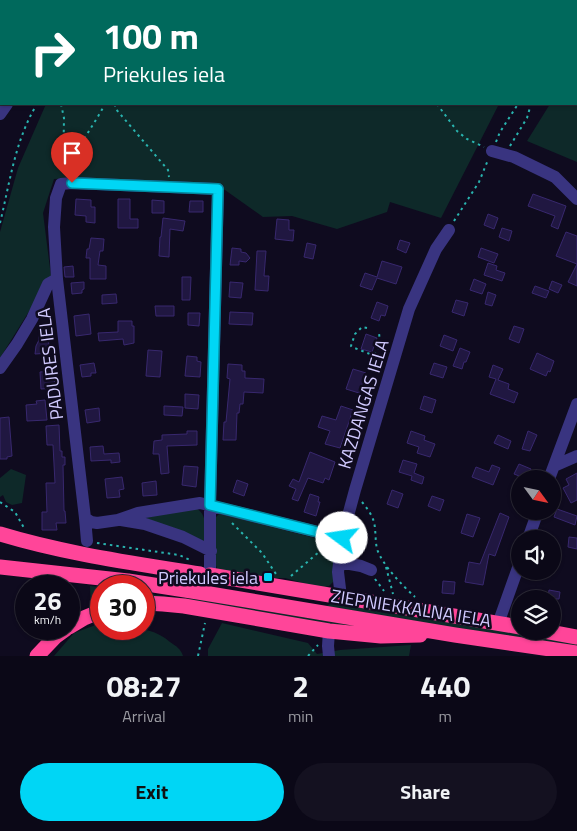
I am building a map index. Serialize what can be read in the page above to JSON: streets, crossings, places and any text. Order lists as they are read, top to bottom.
{
  "streets": {
    "highway": ["ZIEPNIEKKALNA IELA"],
    "street": ["PADURES IELA", "KAZDANGAS IELA"]
  },
  "crossings": [
    ["KAZDANGAS IELA", "ZIEPNIEKKALNA IELA"]
  ],
  "places": {
    "transit": ["Priekules iela"]
  },
  "north": "bottom right",
  "page": {
    "turn": ["100 m", "Priekules iela"],
    "speed": "26 km/h",
    "limit": "30",
    "eta": [
      "08:27",
      "Arrival",
      "2",
      "min",
      "440",
      "m"
    ],
    "buttons": ["Exit", "Share"]
  }
}
